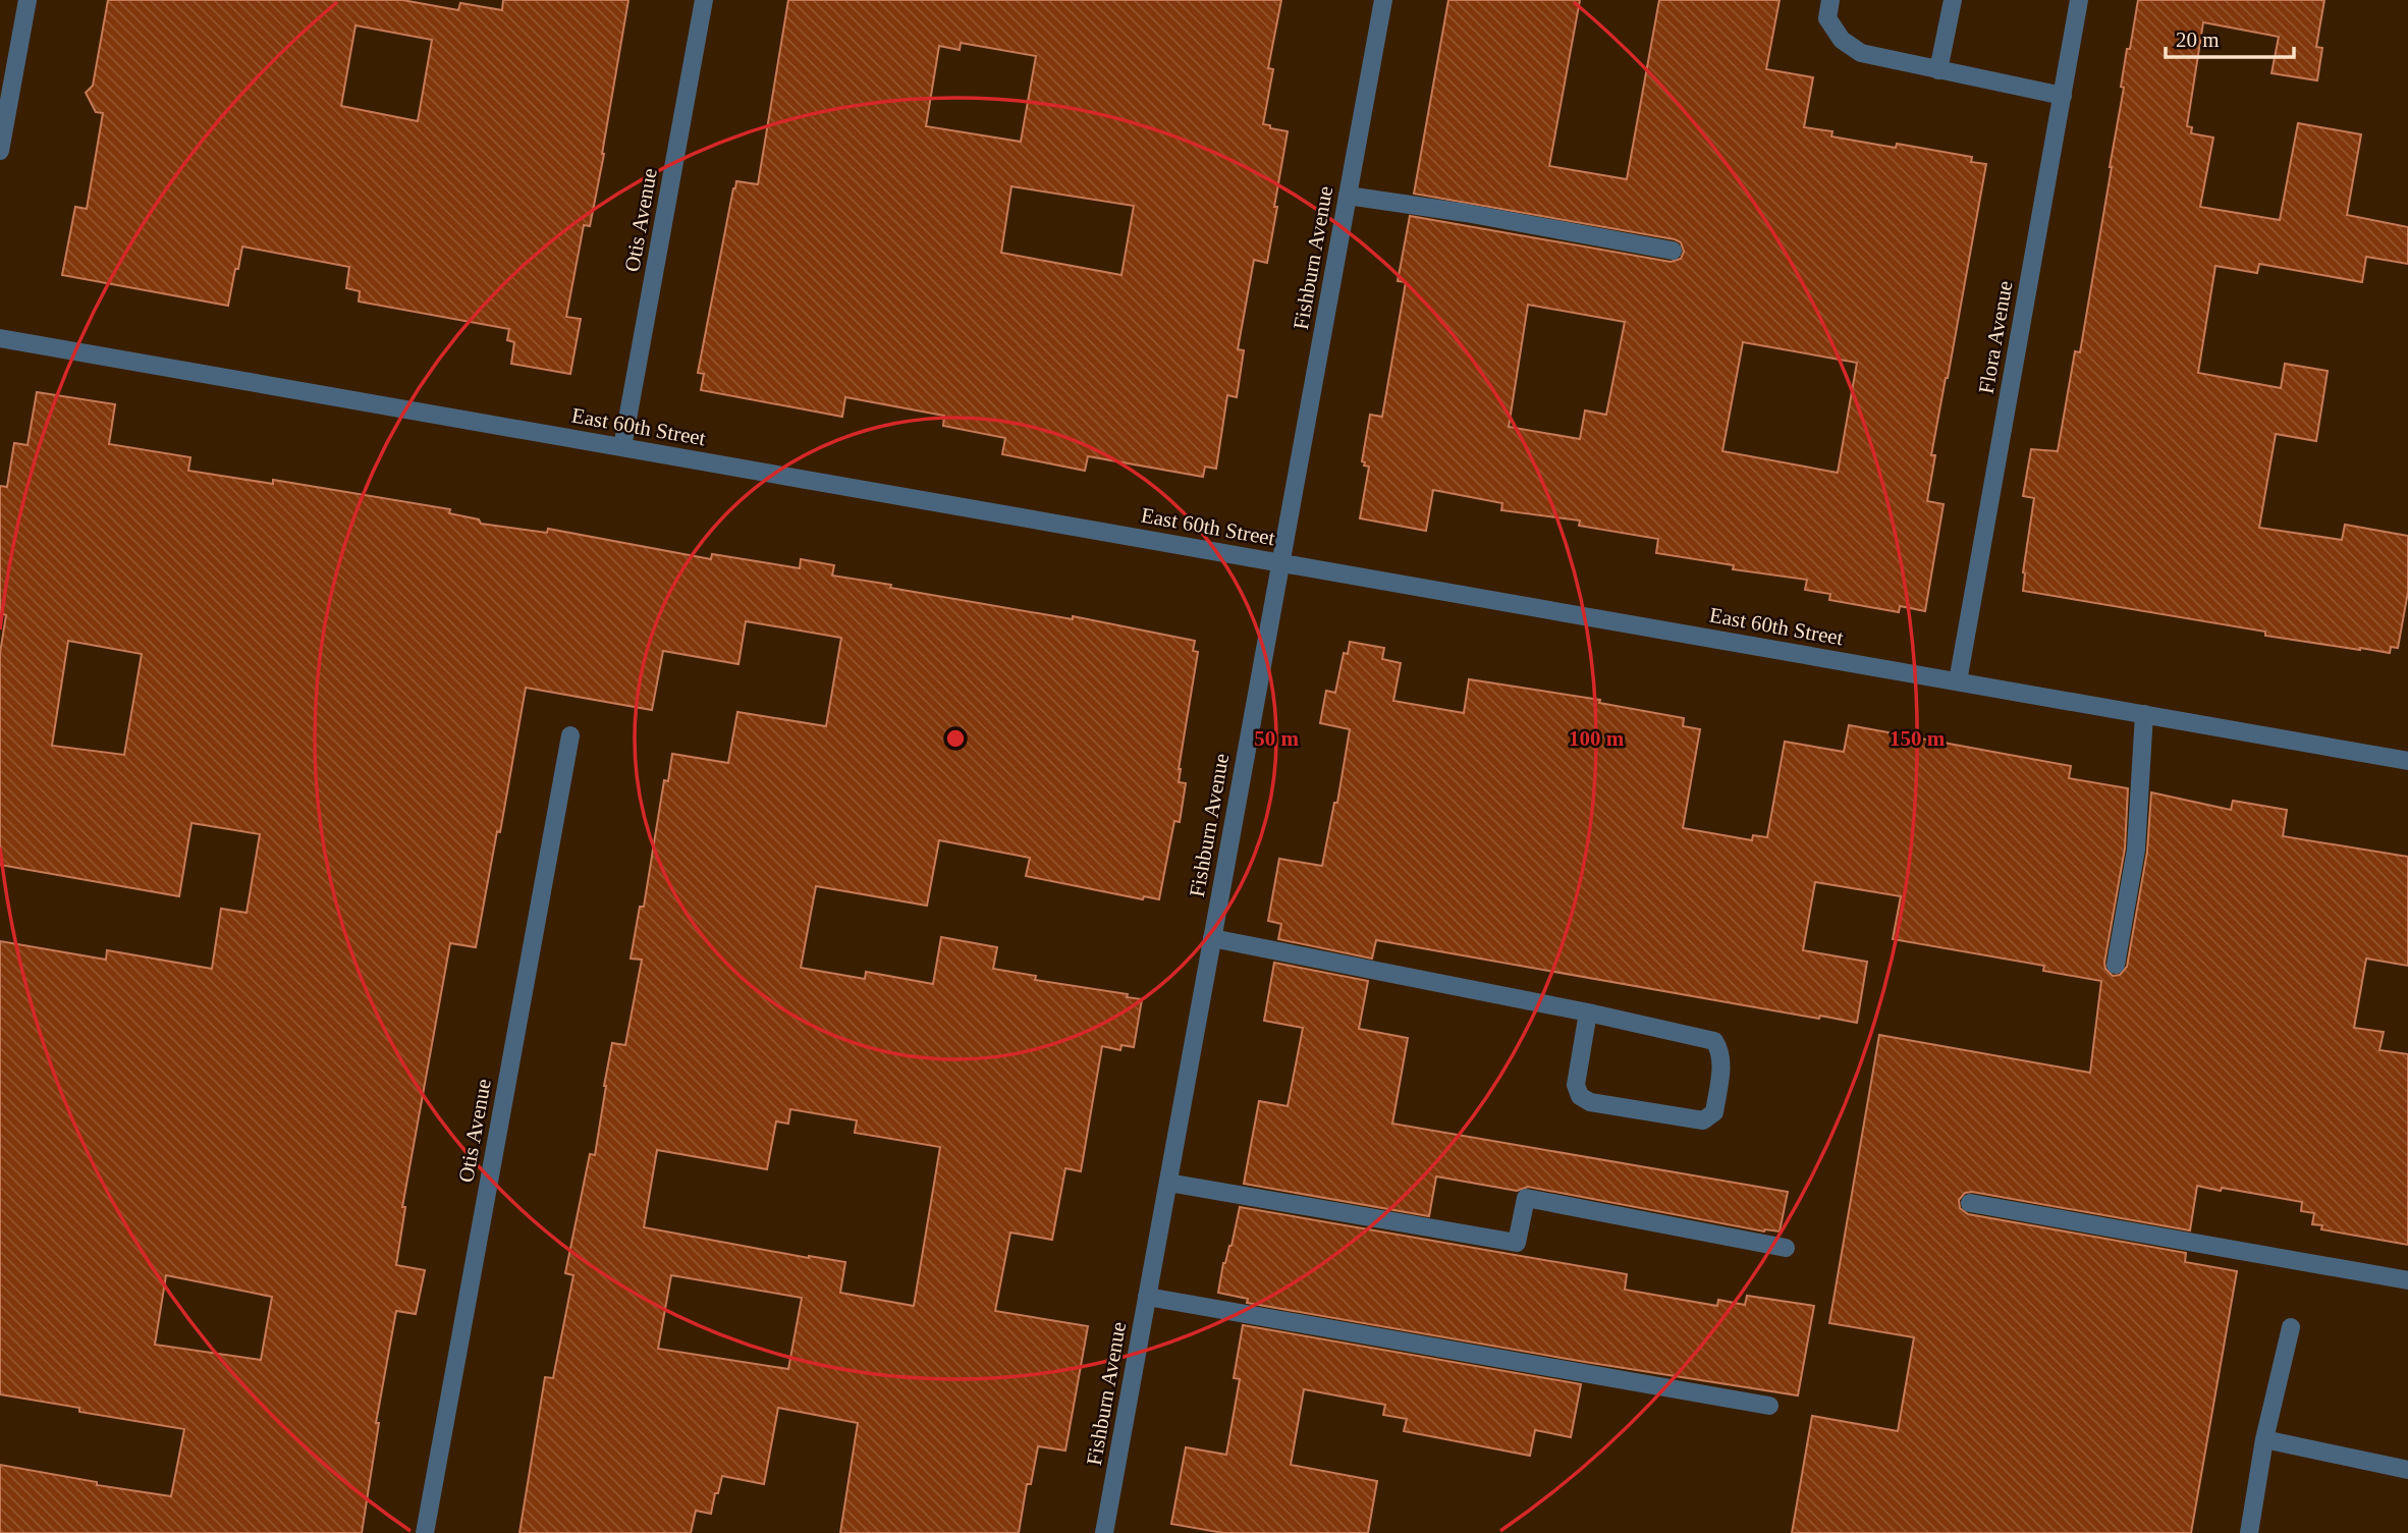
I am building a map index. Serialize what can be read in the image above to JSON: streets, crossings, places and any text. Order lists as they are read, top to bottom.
{
  "streets": {
    "street": [
      "Otis Avenue",
      "Fishburn Avenue",
      "Flora Avenue",
      "East 60th Street"
    ]
  },
  "crossings": [
    ["Otis Avenue", "East 60th Street"],
    ["Fishburn Avenue", "East 60th Street"],
    ["Flora Avenue", "East 60th Street"]
  ],
  "scale_bar": "20 m",
  "rings": ["50 m", "100 m", "150 m"]
}
